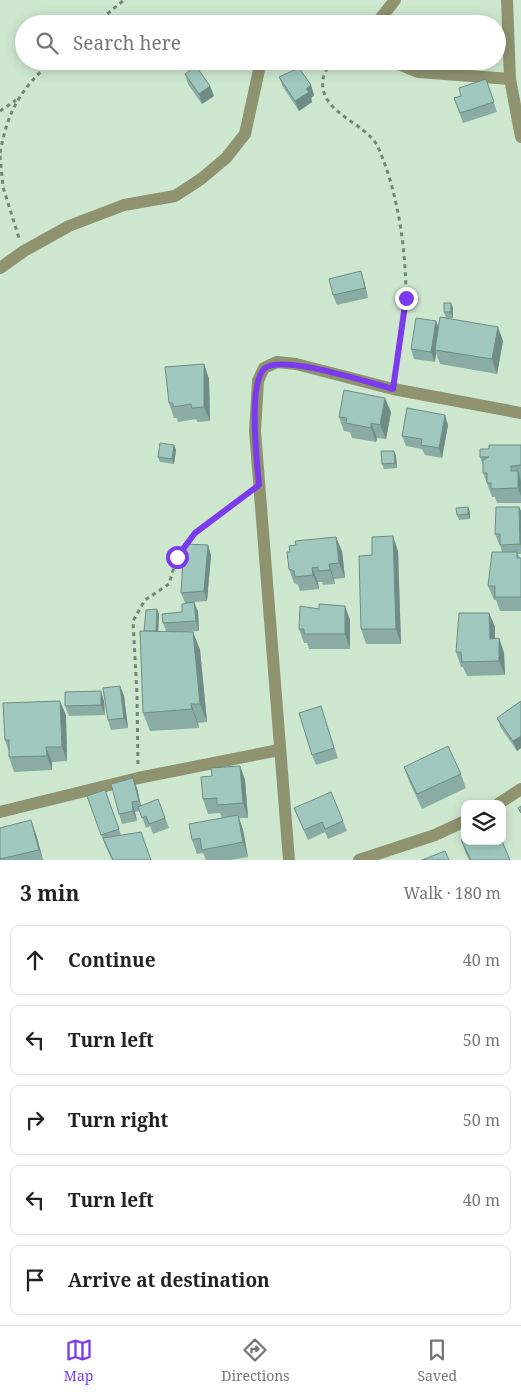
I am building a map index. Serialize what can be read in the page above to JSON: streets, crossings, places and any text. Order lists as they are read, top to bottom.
{
  "page": {
    "search": "Search here",
    "heading": ["3 min", "Walk · 180 m"],
    "list": [
      ["Continue", "40 m"],
      ["Turn left", "50 m"],
      ["Turn right", "50 m"],
      ["Turn left", "40 m"],
      "Arrive at destination"
    ],
    "nav": ["Map", "Directions", "Saved"]
  }
}
